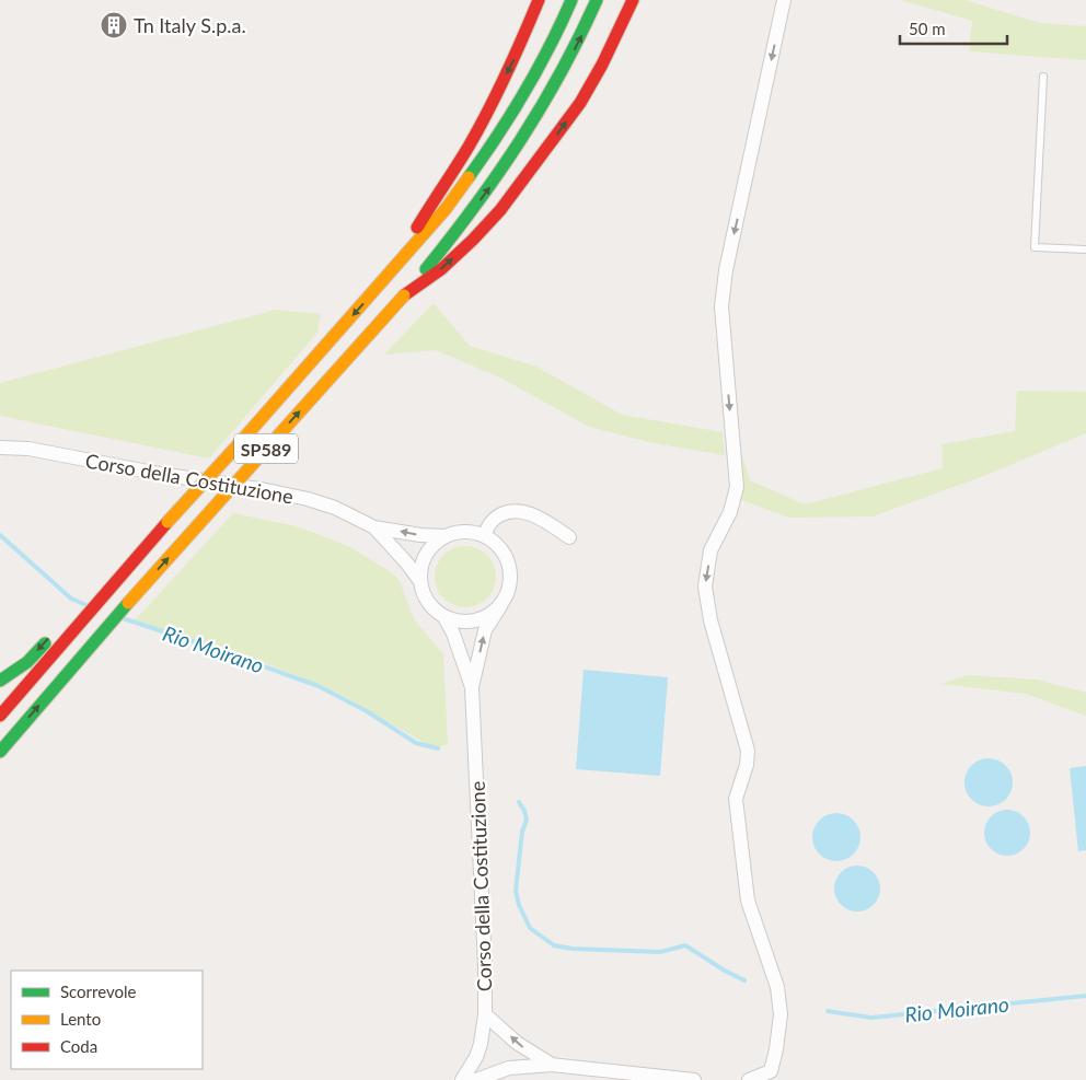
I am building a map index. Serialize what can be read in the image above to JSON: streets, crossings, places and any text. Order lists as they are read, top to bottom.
{
  "streets": {
    "main road": ["SP589"],
    "street": ["Corso della Costituzione"]
  },
  "water": ["Rio Moirano"],
  "places": {
    "building": ["Tn Italy S.p.a."]
  },
  "legend": ["Scorrevole", "Lento", "Coda"],
  "scale_bar": "50 m"
}
